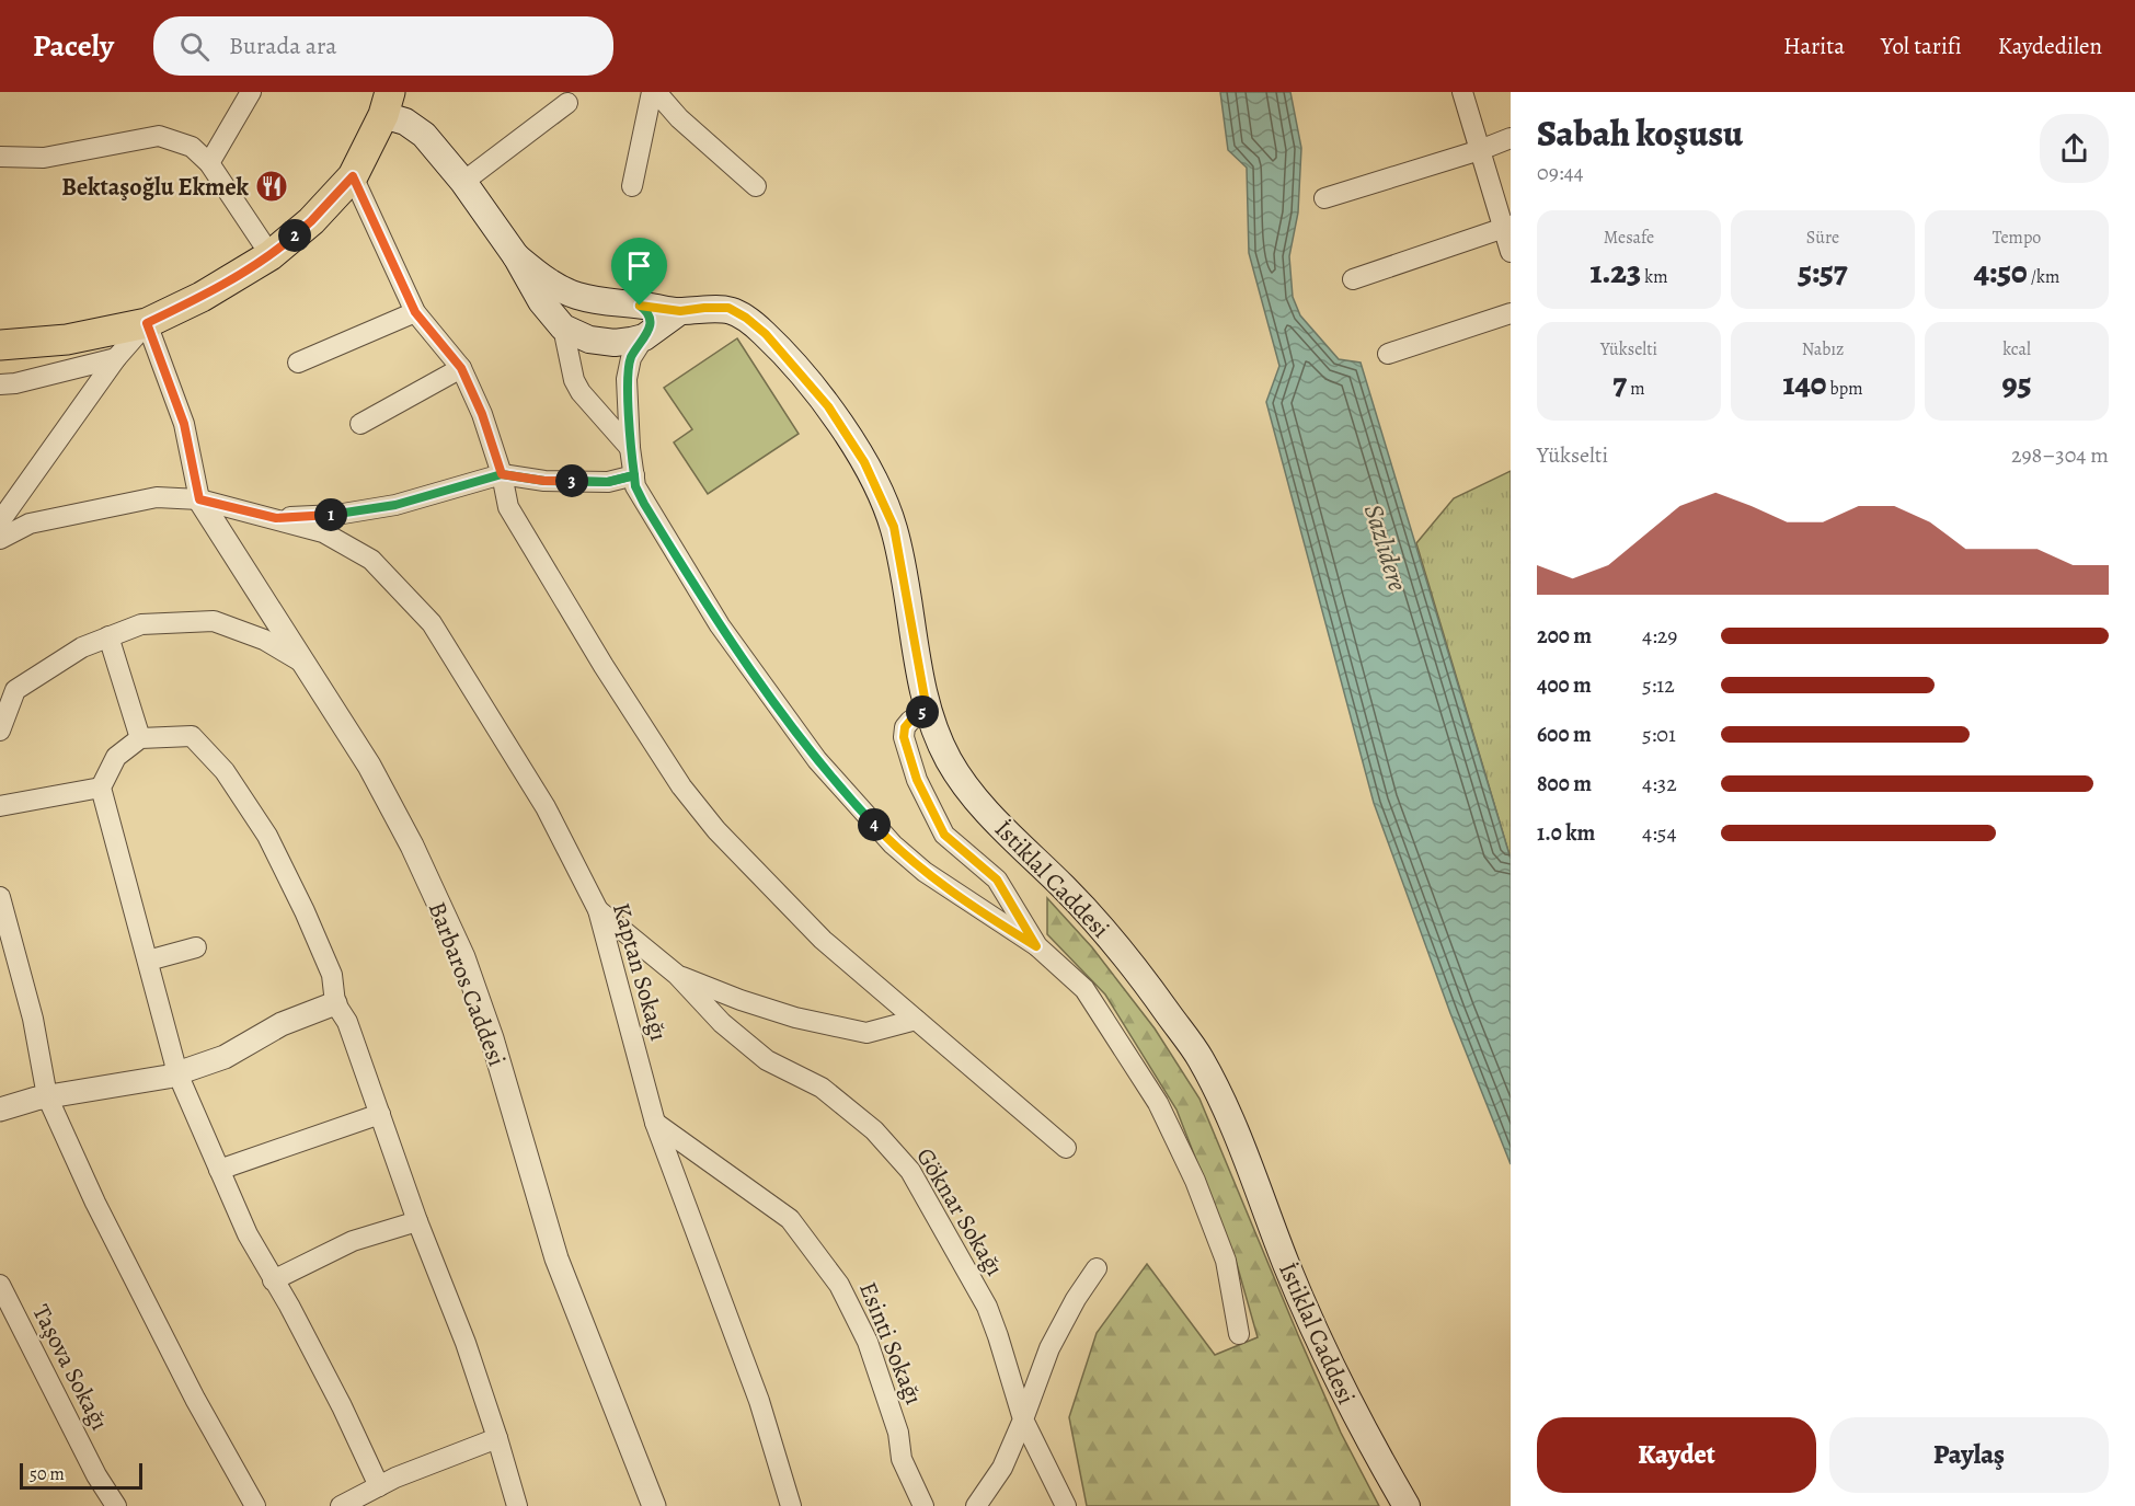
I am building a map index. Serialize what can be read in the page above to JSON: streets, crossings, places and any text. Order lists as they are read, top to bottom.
{
  "streets": {
    "main road": ["İstiklal Caddesi"],
    "street": [
      "Kaptan Sokağı",
      "Barbaros Caddesi",
      "Göknar Sokağı",
      "Esinti Sokağı",
      "Taşova Sokağı"
    ]
  },
  "crossings": [
    ["Kaptan Sokağı", "Göknar Sokağı"],
    ["Kaptan Sokağı", "Esinti Sokağı"]
  ],
  "water": ["Sazlıdere"],
  "places": {
    "restaurant": ["Bektaşoğlu Ekmek"]
  },
  "scale_bar": "50 m",
  "page": {
    "header": "Pacely",
    "search": "Burada ara",
    "nav": ["Harita", "Yol tarifi", "Kaydedilen"],
    "heading": ["Sabah koşusu", "09:44"],
    "stats": [
      ["Mesafe", "1.23 km"],
      ["Süre", "5:57"],
      ["Tempo", "4:50 /km"],
      ["Yükselti", "7 m"],
      ["Nabız", "140 bpm"],
      ["kcal", "95"]
    ],
    "pins": [
      "2",
      "3",
      "1",
      "5",
      "4"
    ],
    "chart": ["Yükselti", "298–304 m"],
    "list": [
      {
        "name": "200 m",
        "note": "4:29"
      },
      {
        "name": "400 m",
        "note": "5:12"
      },
      {
        "name": "600 m",
        "note": "5:01"
      },
      {
        "name": "800 m",
        "note": "4:32"
      },
      {
        "name": "1.0 km",
        "note": "4:54"
      }
    ],
    "buttons": ["Kaydet", "Paylaş"],
    "scale": "50 m"
  }
}
